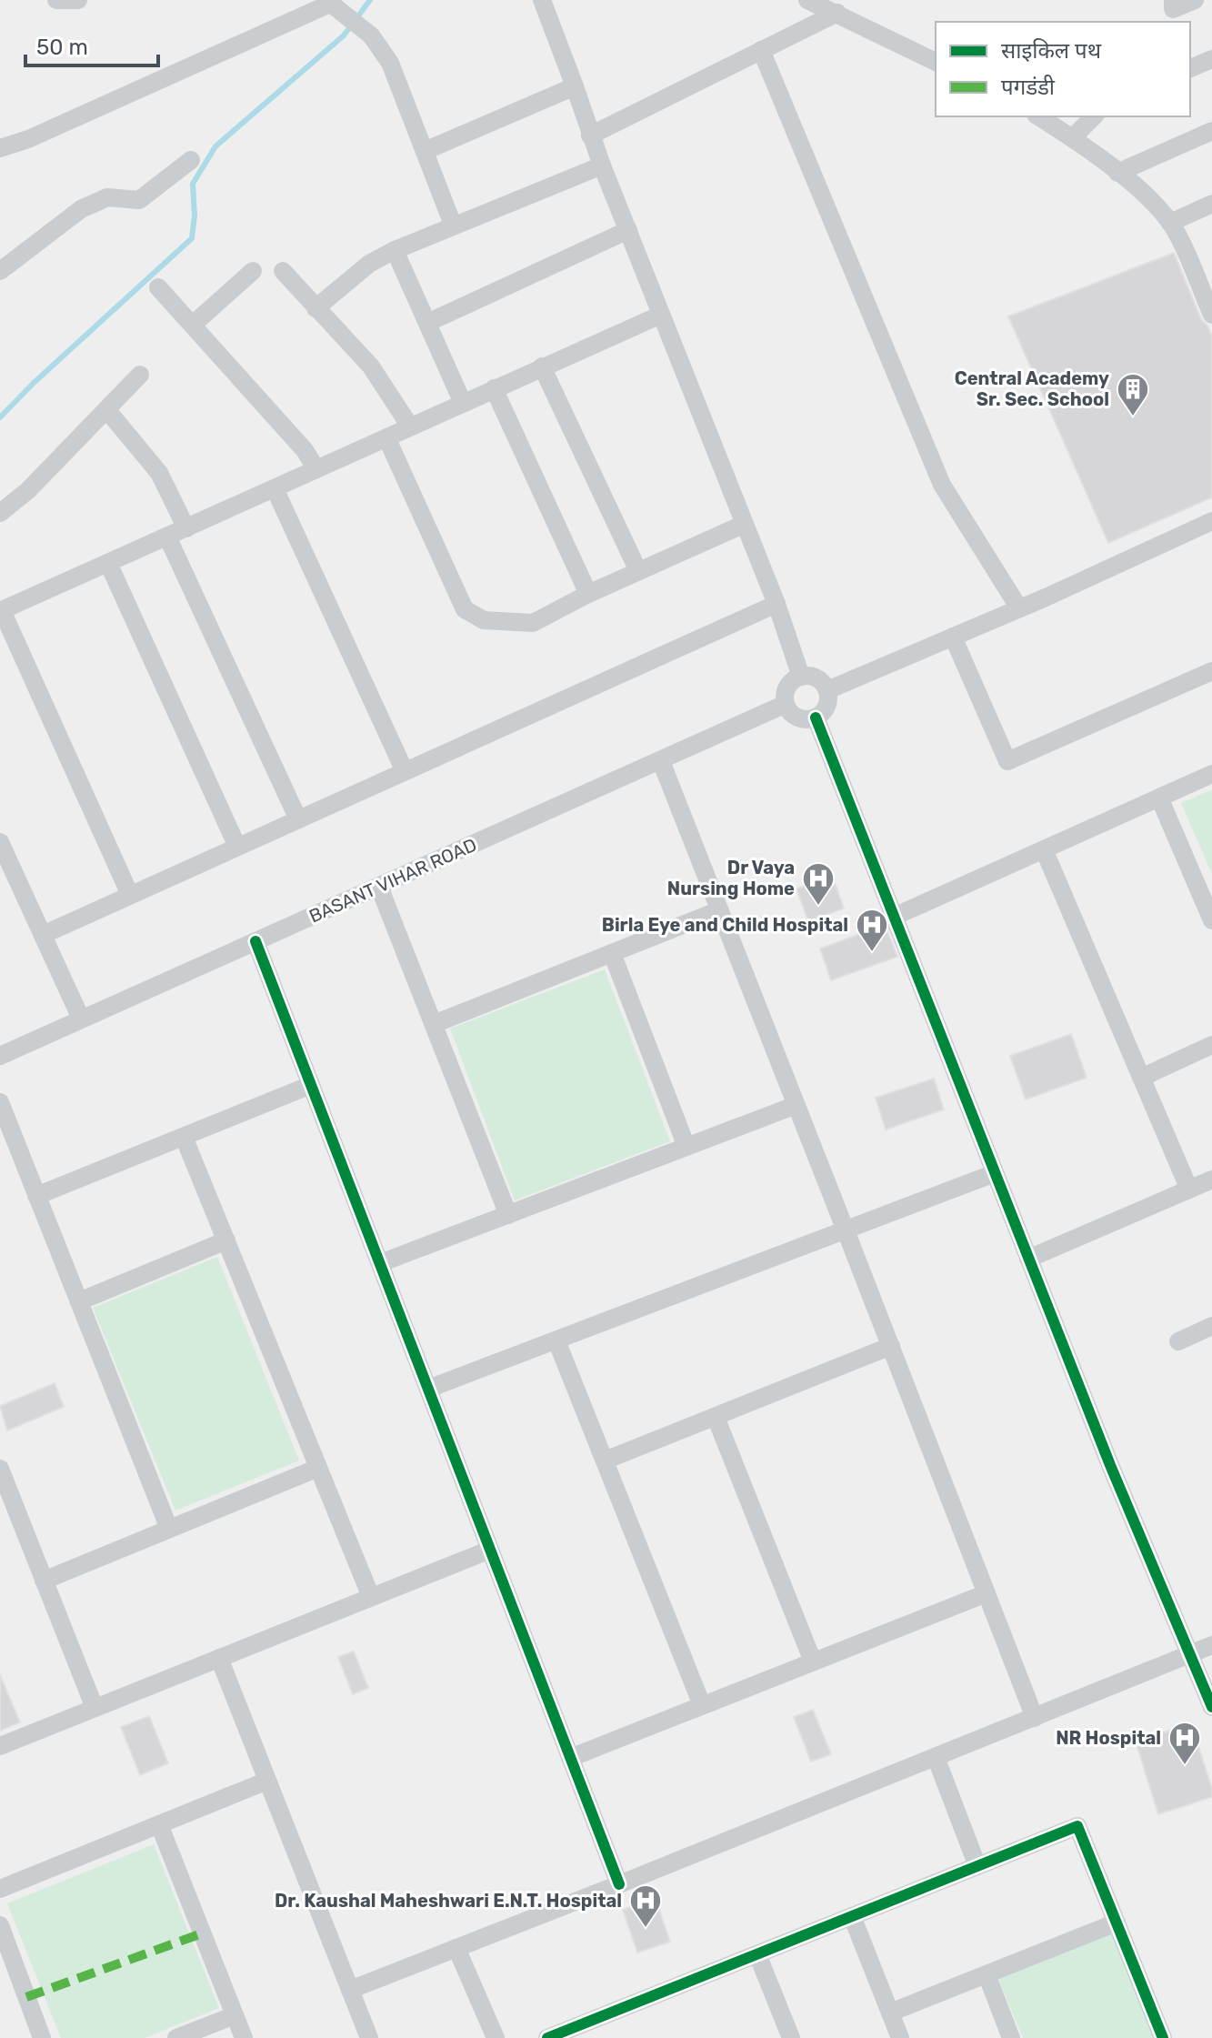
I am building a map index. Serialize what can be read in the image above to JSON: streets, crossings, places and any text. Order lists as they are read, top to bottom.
{
  "streets": {
    "street": ["BASANT VIHAR ROAD"]
  },
  "places": {
    "building": ["Central Academy Sr. Sec. School"],
    "hospital": [
      "Dr Vaya Nursing Home",
      "Birla Eye and Child Hospital",
      "NR Hospital",
      "Dr. Kaushal Maheshwari E.N.T. Hospital"
    ]
  },
  "legend": ["साइकिल पथ", "पगडंडी"],
  "scale_bar": "50 m"
}
